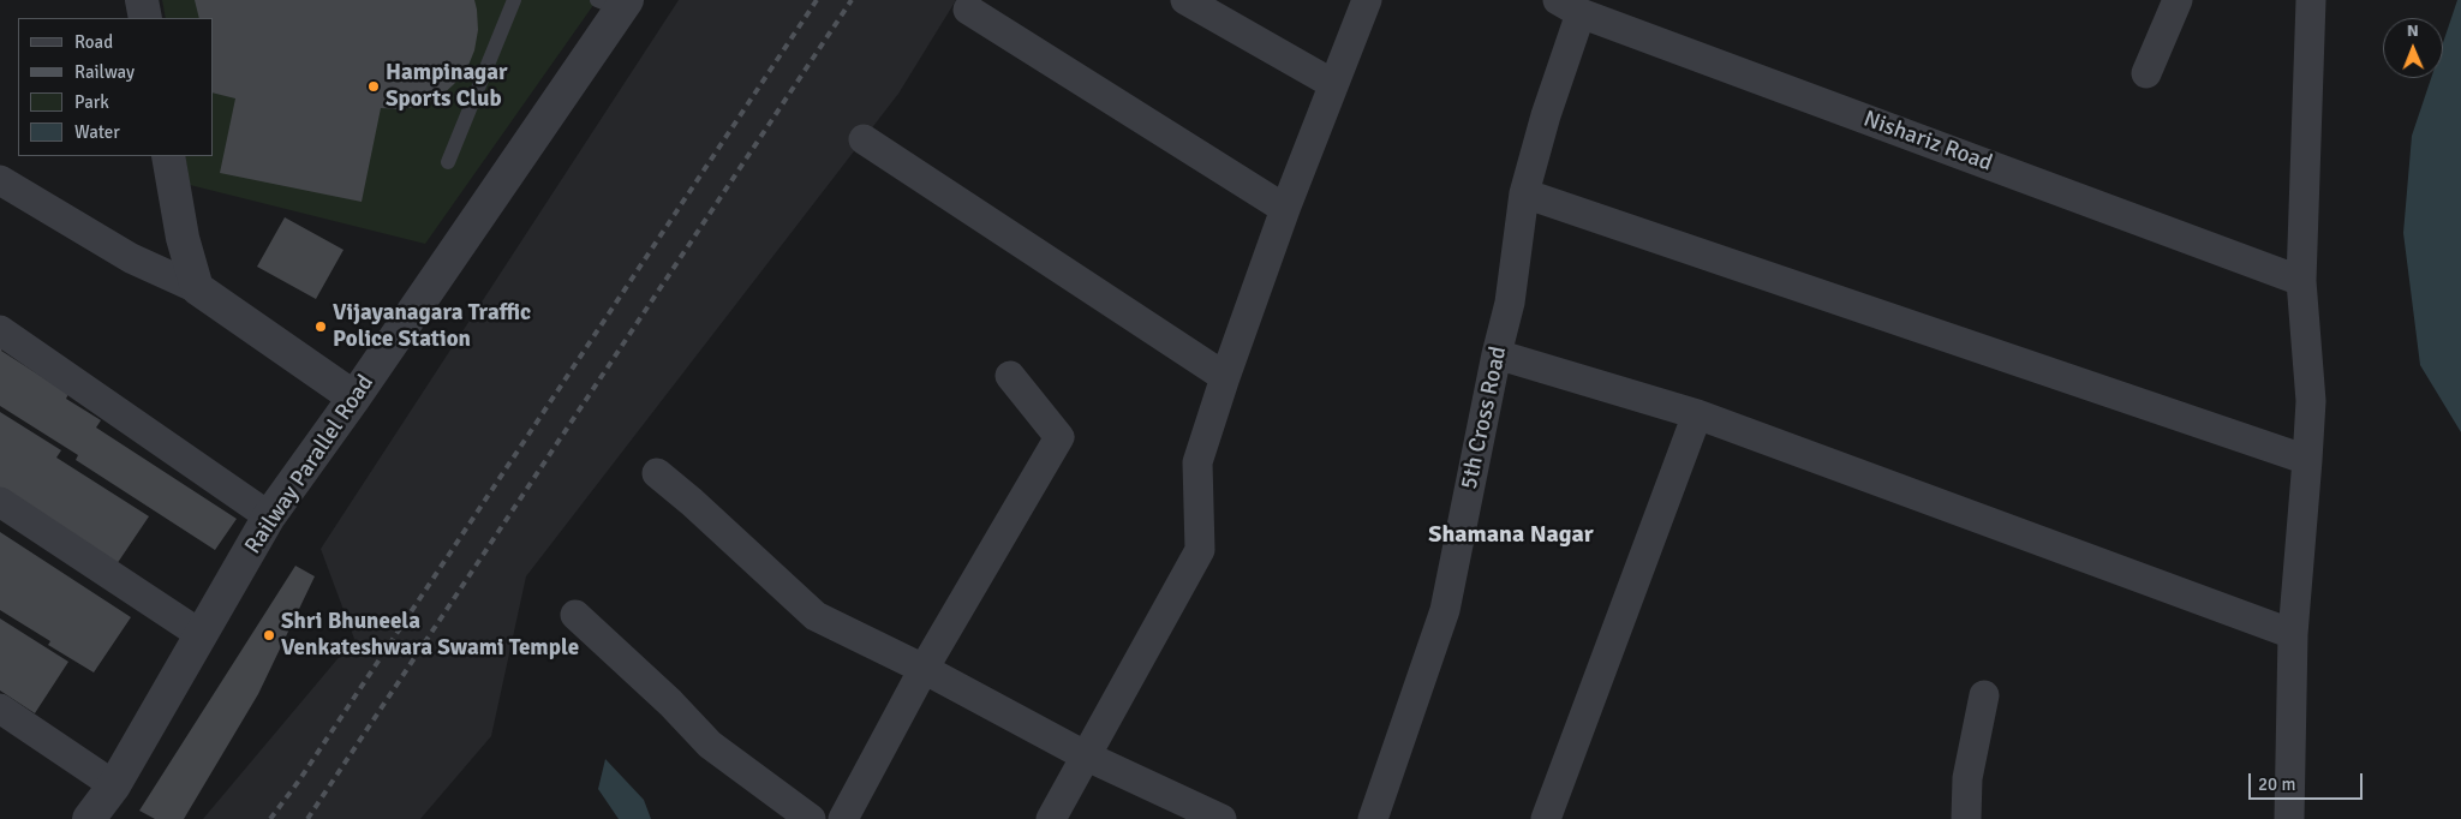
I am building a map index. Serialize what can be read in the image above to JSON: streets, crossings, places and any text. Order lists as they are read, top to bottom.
{
  "streets": {
    "street": ["Nishariz Road", "5th Cross Road", "Railway Parallel Road"]
  },
  "crossings": [
    ["Nishariz Road", "5th Cross Road"]
  ],
  "districts": ["Shamana Nagar"],
  "places": ["Hampinagar Sports Club", "Vijayanagara Traffic Police Station", "Shri Bhuneela Venkateshwara Swami Temple"],
  "legend": [
    "Road",
    "Railway",
    "Park",
    "Water"
  ],
  "scale_bar": "20 m",
  "north": "top"
}
